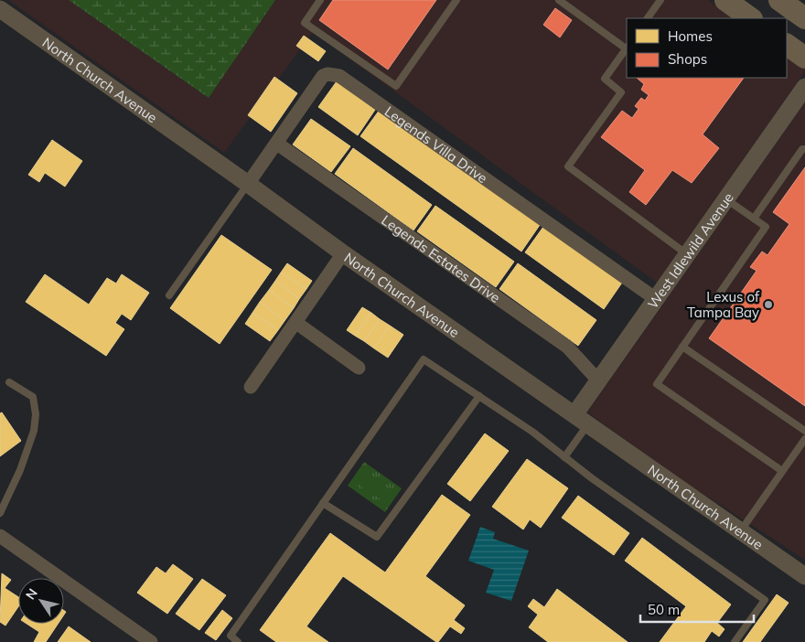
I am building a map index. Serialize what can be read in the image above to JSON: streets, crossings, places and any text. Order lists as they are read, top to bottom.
{
  "streets": {
    "street": [
      "North Church Avenue",
      "Legends Villa Drive",
      "West Idlewild Avenue",
      "Legends Estates Drive"
    ]
  },
  "crossings": [
    ["North Church Avenue", "Legends Villa Drive"],
    ["North Church Avenue", "West Idlewild Avenue"],
    ["Legends Villa Drive", "West Idlewild Avenue"],
    ["Legends Villa Drive", "Legends Estates Drive"],
    ["West Idlewild Avenue", "Legends Estates Drive"]
  ],
  "places": ["Lexus of Tampa Bay"],
  "legend": ["Homes", "Shops"],
  "scale_bar": "50 m",
  "north": "top left"
}
